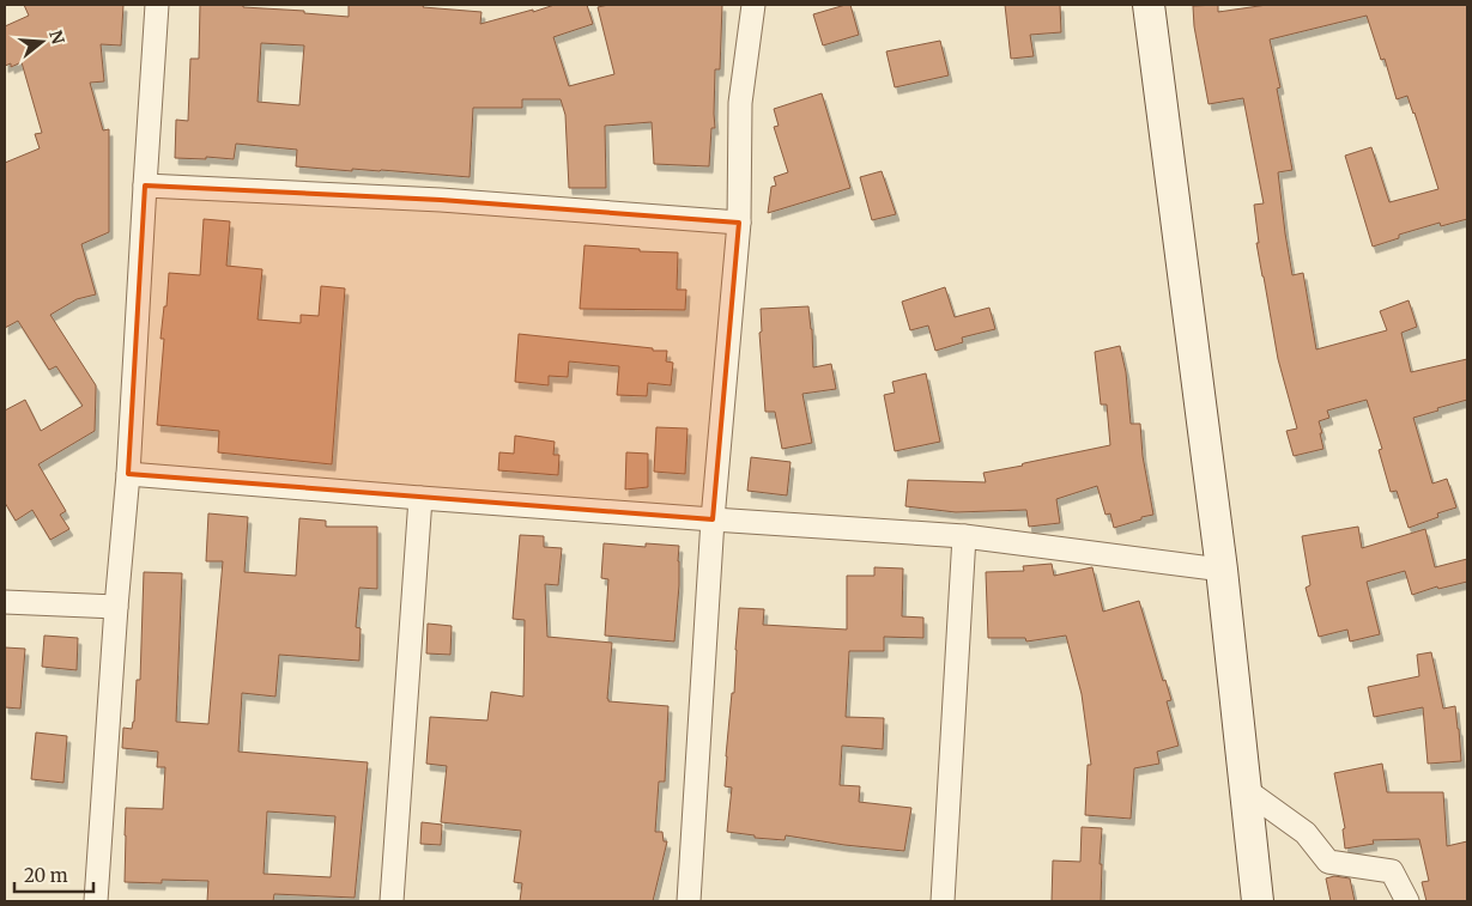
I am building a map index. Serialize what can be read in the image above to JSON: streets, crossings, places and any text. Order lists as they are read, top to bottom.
{
  "scale_bar": "20 m",
  "north": "right"
}
